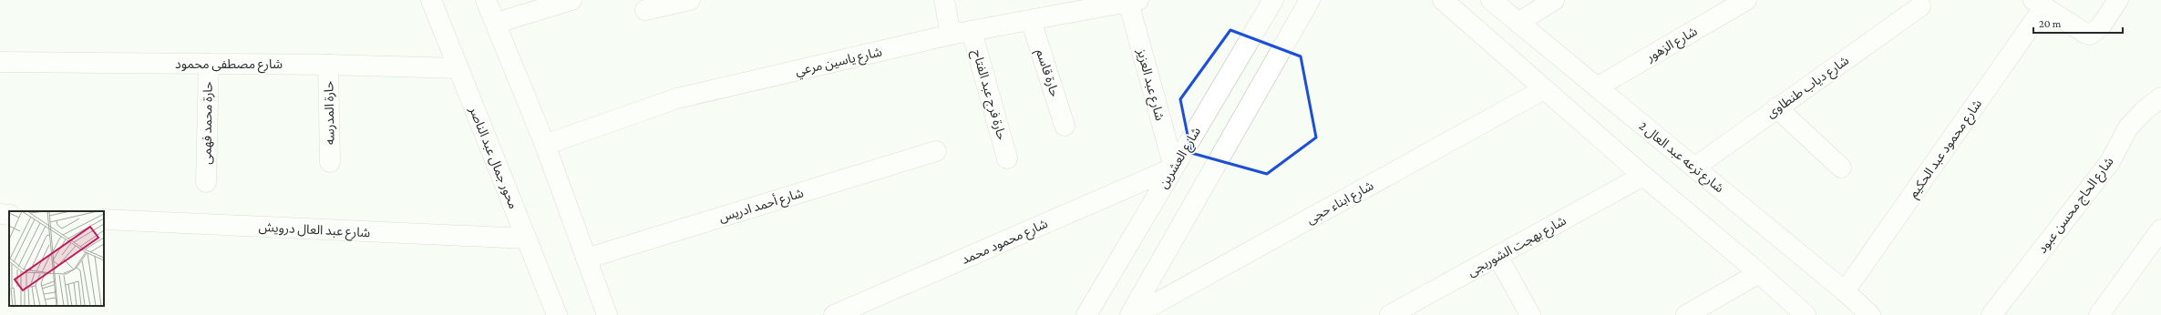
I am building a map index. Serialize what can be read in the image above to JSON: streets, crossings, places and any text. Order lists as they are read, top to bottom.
{
  "streets": {
    "street": [
      "شارع الزهور",
      "شارع ياسين مرعي",
      "شارع مصطفى محمود",
      "حارة قاسم",
      "شارع عبد العزيز",
      "شارع دياب طنطاوى",
      "حارة فرج عبد الفتاح",
      "حارة المدرسه",
      "حارة محمد فهمى",
      "شارع محمود عبد الحكيم",
      "شارع ترعه عبد العال 2",
      "محور جمال عبد الناصر",
      "شارع العشرين",
      "شارع ابناء حجى",
      "شارع أحمد ادريس",
      "شارع الحاج محسن عبود",
      "شارع عبد العال درويش",
      "شارع محمود محمد",
      "شارع بهجت الشوربجى"
    ]
  },
  "crossings": [
    ["شارع الزهور", "شارع ترعه عبد العال 2"],
    ["شارع ياسين مرعي", "حارة قاسم"],
    ["شارع ياسين مرعي", "شارع عبد العزيز"],
    ["شارع ياسين مرعي", "حارة فرج عبد الفتاح"],
    ["شارع مصطفى محمود", "حارة المدرسه"],
    ["شارع مصطفى محمود", "حارة محمد فهمى"],
    ["شارع مصطفى محمود", "محور جمال عبد الناصر"],
    ["شارع عبد العزيز", "شارع العشرين"],
    ["شارع عبد العزيز", "شارع محمود محمد"],
    ["شارع دياب طنطاوى", "شارع ترعه عبد العال 2"],
    ["شارع محمود عبد الحكيم", "شارع ترعه عبد العال 2"],
    ["محور جمال عبد الناصر", "شارع عبد العال درويش"],
    ["شارع العشرين", "شارع محمود محمد"]
  ],
  "scale_bar": "20 m"
}
